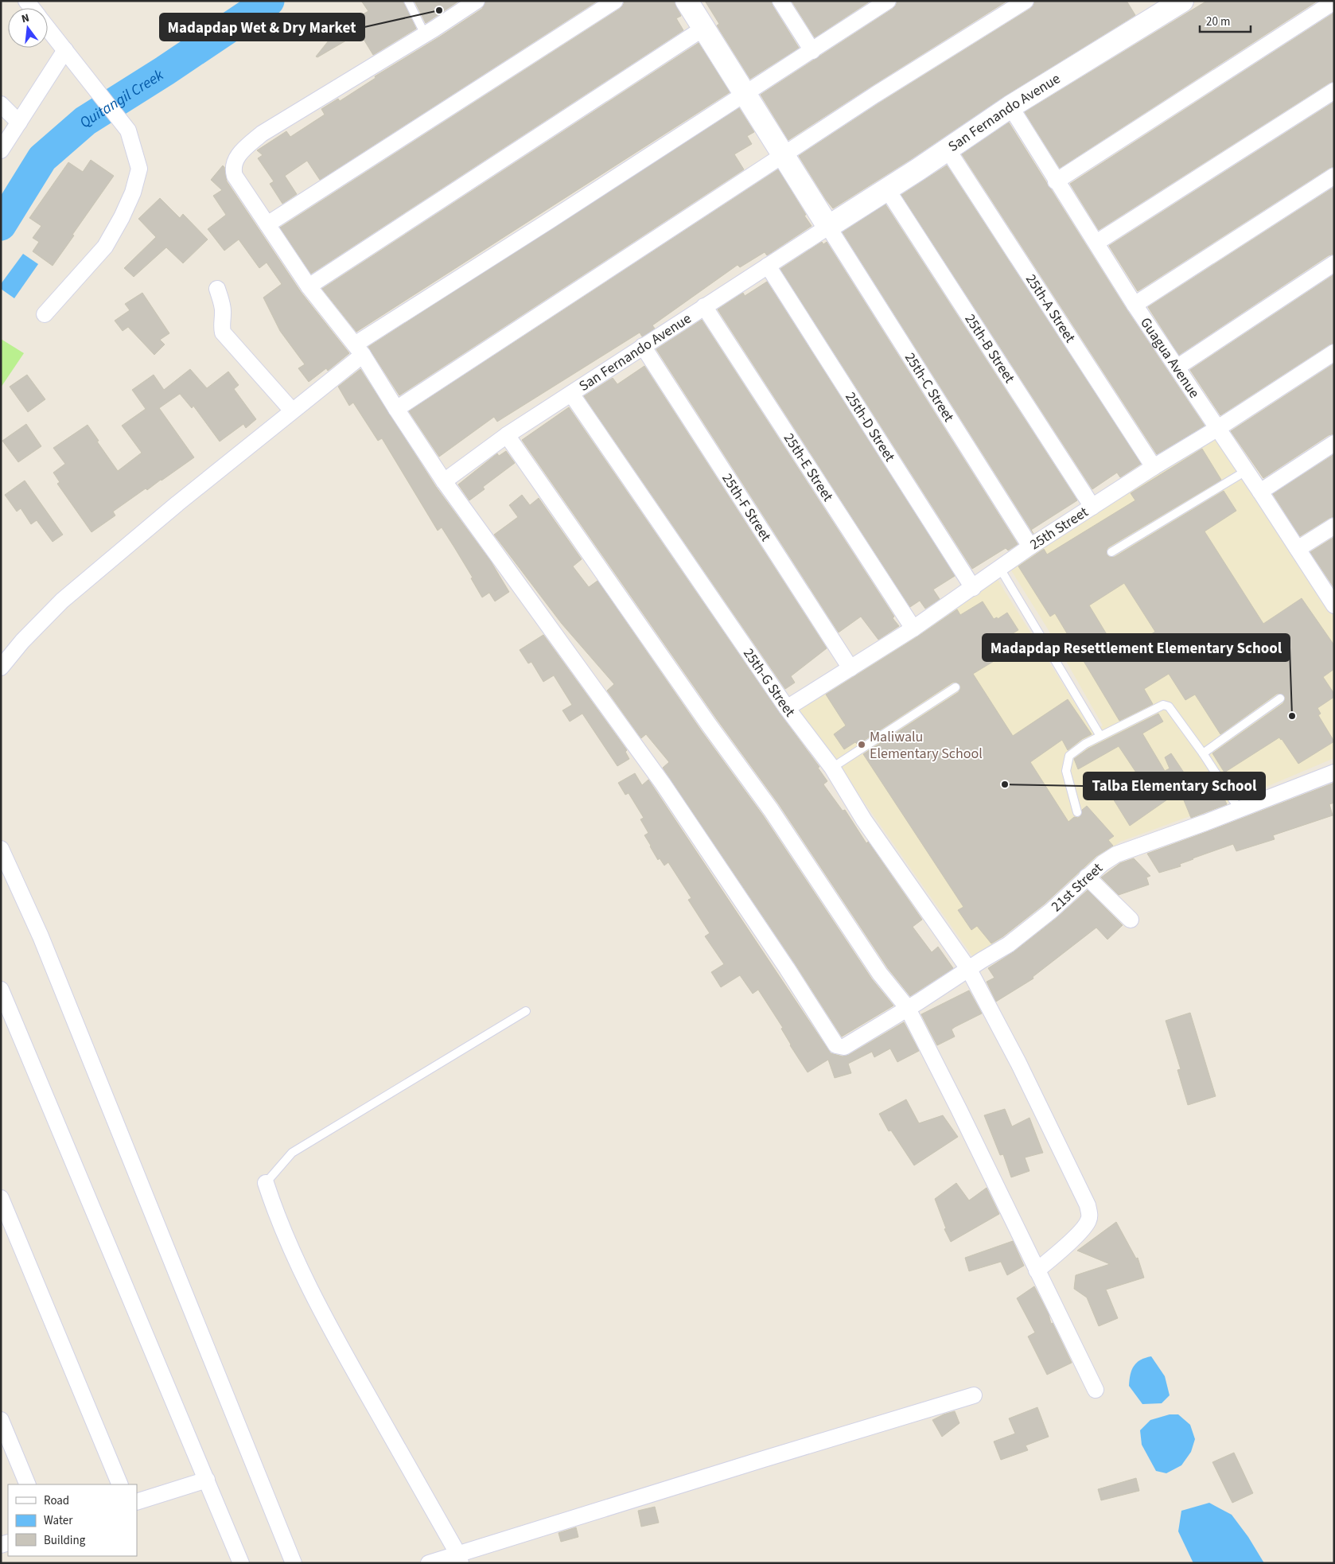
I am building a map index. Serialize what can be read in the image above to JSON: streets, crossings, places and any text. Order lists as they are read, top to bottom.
{
  "streets": {
    "main road": ["San Fernando Avenue"],
    "street": [
      "25th-A Street",
      "25th-B Street",
      "Guagua Avenue",
      "25th-C Street",
      "25th-D Street",
      "25th-E Street",
      "25th-F Street",
      "25th Street",
      "25th-G Street",
      "21st Street"
    ]
  },
  "crossings": [
    ["San Fernando Avenue", "25th-A Street"],
    ["San Fernando Avenue", "25th-B Street"],
    ["San Fernando Avenue", "Guagua Avenue"],
    ["San Fernando Avenue", "25th-C Street"],
    ["San Fernando Avenue", "25th-D Street"],
    ["San Fernando Avenue", "25th-E Street"],
    ["San Fernando Avenue", "25th-F Street"],
    ["San Fernando Avenue", "25th-G Street"],
    ["San Fernando Avenue", "21st Street"],
    ["25th-A Street", "25th Street"],
    ["25th-B Street", "25th Street"],
    ["Guagua Avenue", "25th Street"],
    ["25th-C Street", "25th Street"],
    ["25th-D Street", "25th Street"],
    ["25th-E Street", "25th Street"],
    ["25th-F Street", "25th Street"],
    ["25th Street", "25th-G Street"],
    ["25th-G Street", "21st Street"]
  ],
  "water": ["Quitangil Creek"],
  "places": [
    "Madapdap Wet & Dry Market",
    "Madapdap Resettlement Elementary School",
    "Maliwalu Elementary School",
    "Talba Elementary School"
  ],
  "legend": ["Road", "Water", "Building"],
  "scale_bar": "20 m",
  "north": "top"
}
